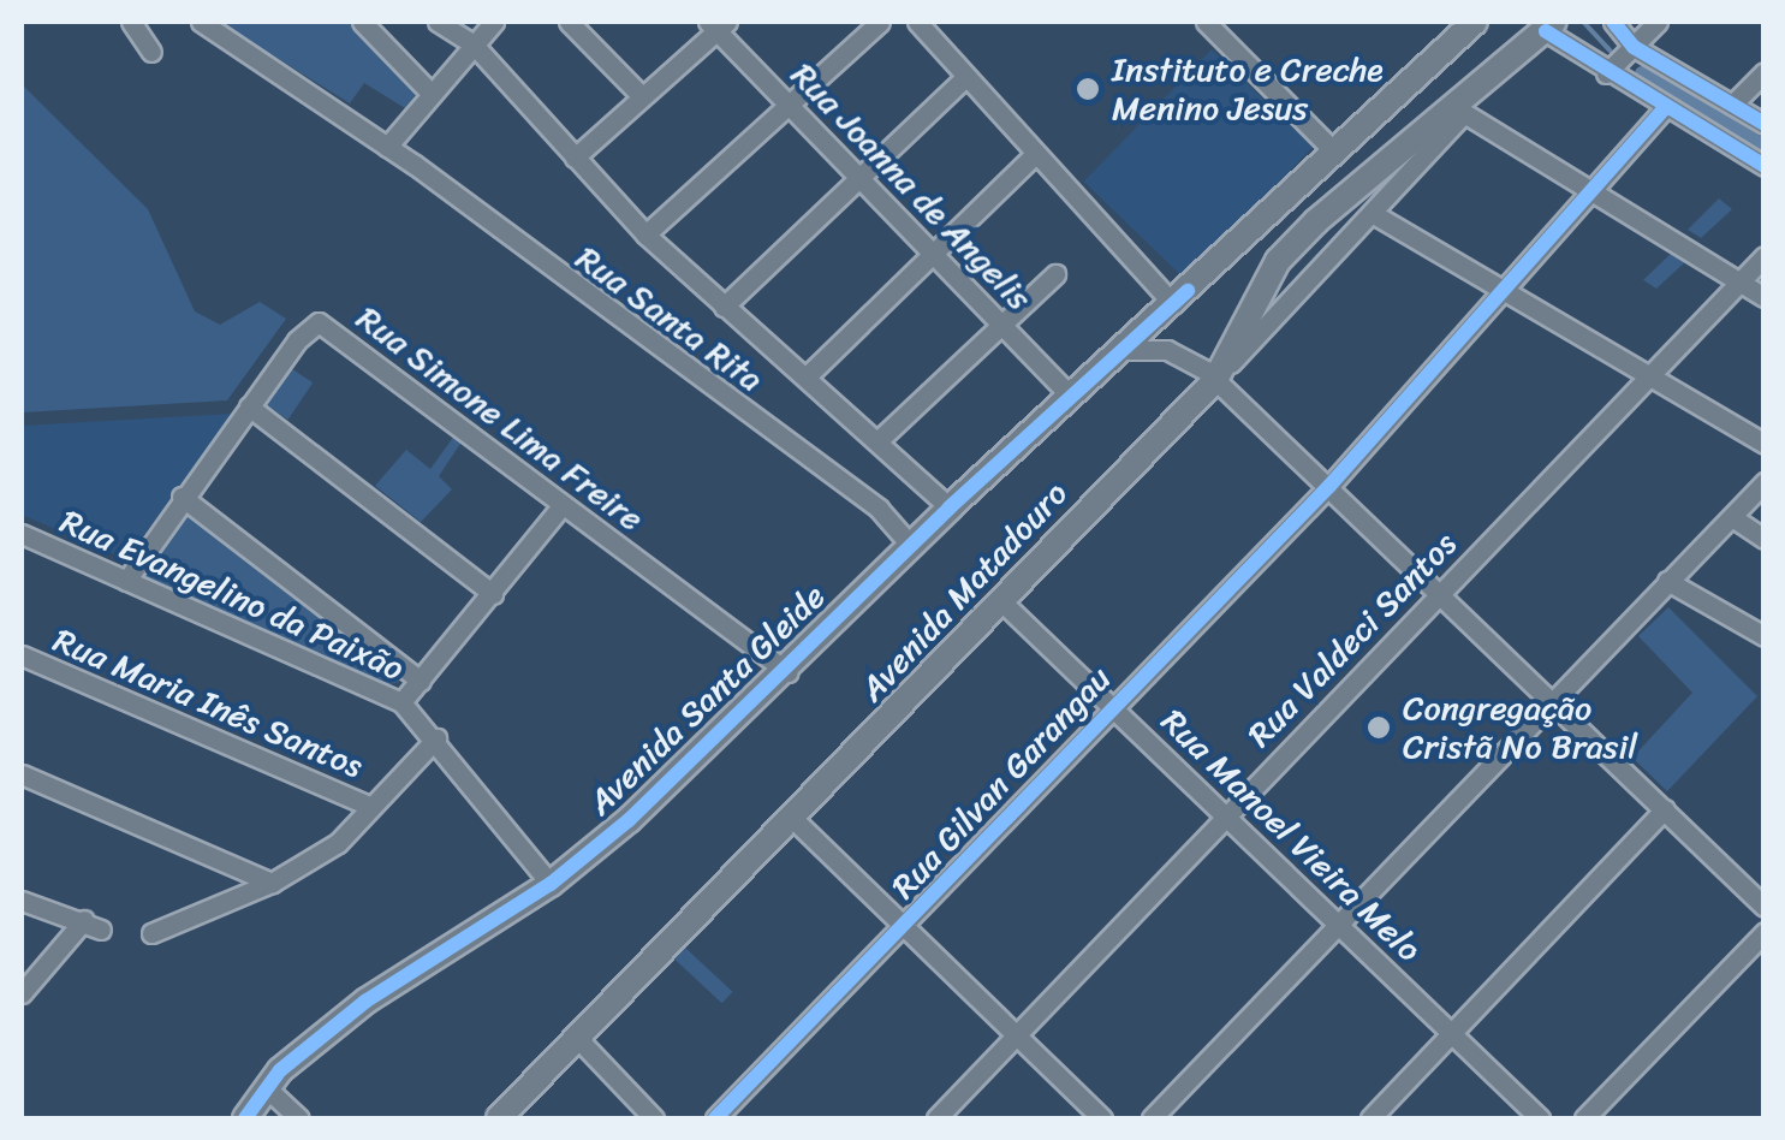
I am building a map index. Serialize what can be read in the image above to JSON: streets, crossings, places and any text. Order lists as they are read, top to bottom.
{
  "streets": {
    "main road": ["Avenida Matadouro", "Avenida Santa Gleide"],
    "street": [
      "Rua Joanna de Angelis",
      "Rua Santa Rita",
      "Rua Simone Lima Freire",
      "Rua Evangelino da Paixão",
      "Rua Valdeci Santos",
      "Rua Maria Inês Santos",
      "Rua Gilvan Garangau",
      "Rua Manoel Vieira Melo"
    ]
  },
  "crossings": [
    ["Rua Joanna de Angelis", "Avenida Santa Gleide"],
    ["Rua Santa Rita", "Avenida Santa Gleide"],
    ["Rua Simone Lima Freire", "Rua Evangelino da Paixão"],
    ["Rua Simone Lima Freire", "Avenida Santa Gleide"],
    ["Avenida Matadouro", "Rua Manoel Vieira Melo"],
    ["Rua Evangelino da Paixão", "Avenida Santa Gleide"],
    ["Rua Valdeci Santos", "Rua Manoel Vieira Melo"],
    ["Rua Gilvan Garangau", "Rua Manoel Vieira Melo"]
  ],
  "places": ["Instituto e Creche Menino Jesus", "Congregação Cristã No Brasil"]
}
